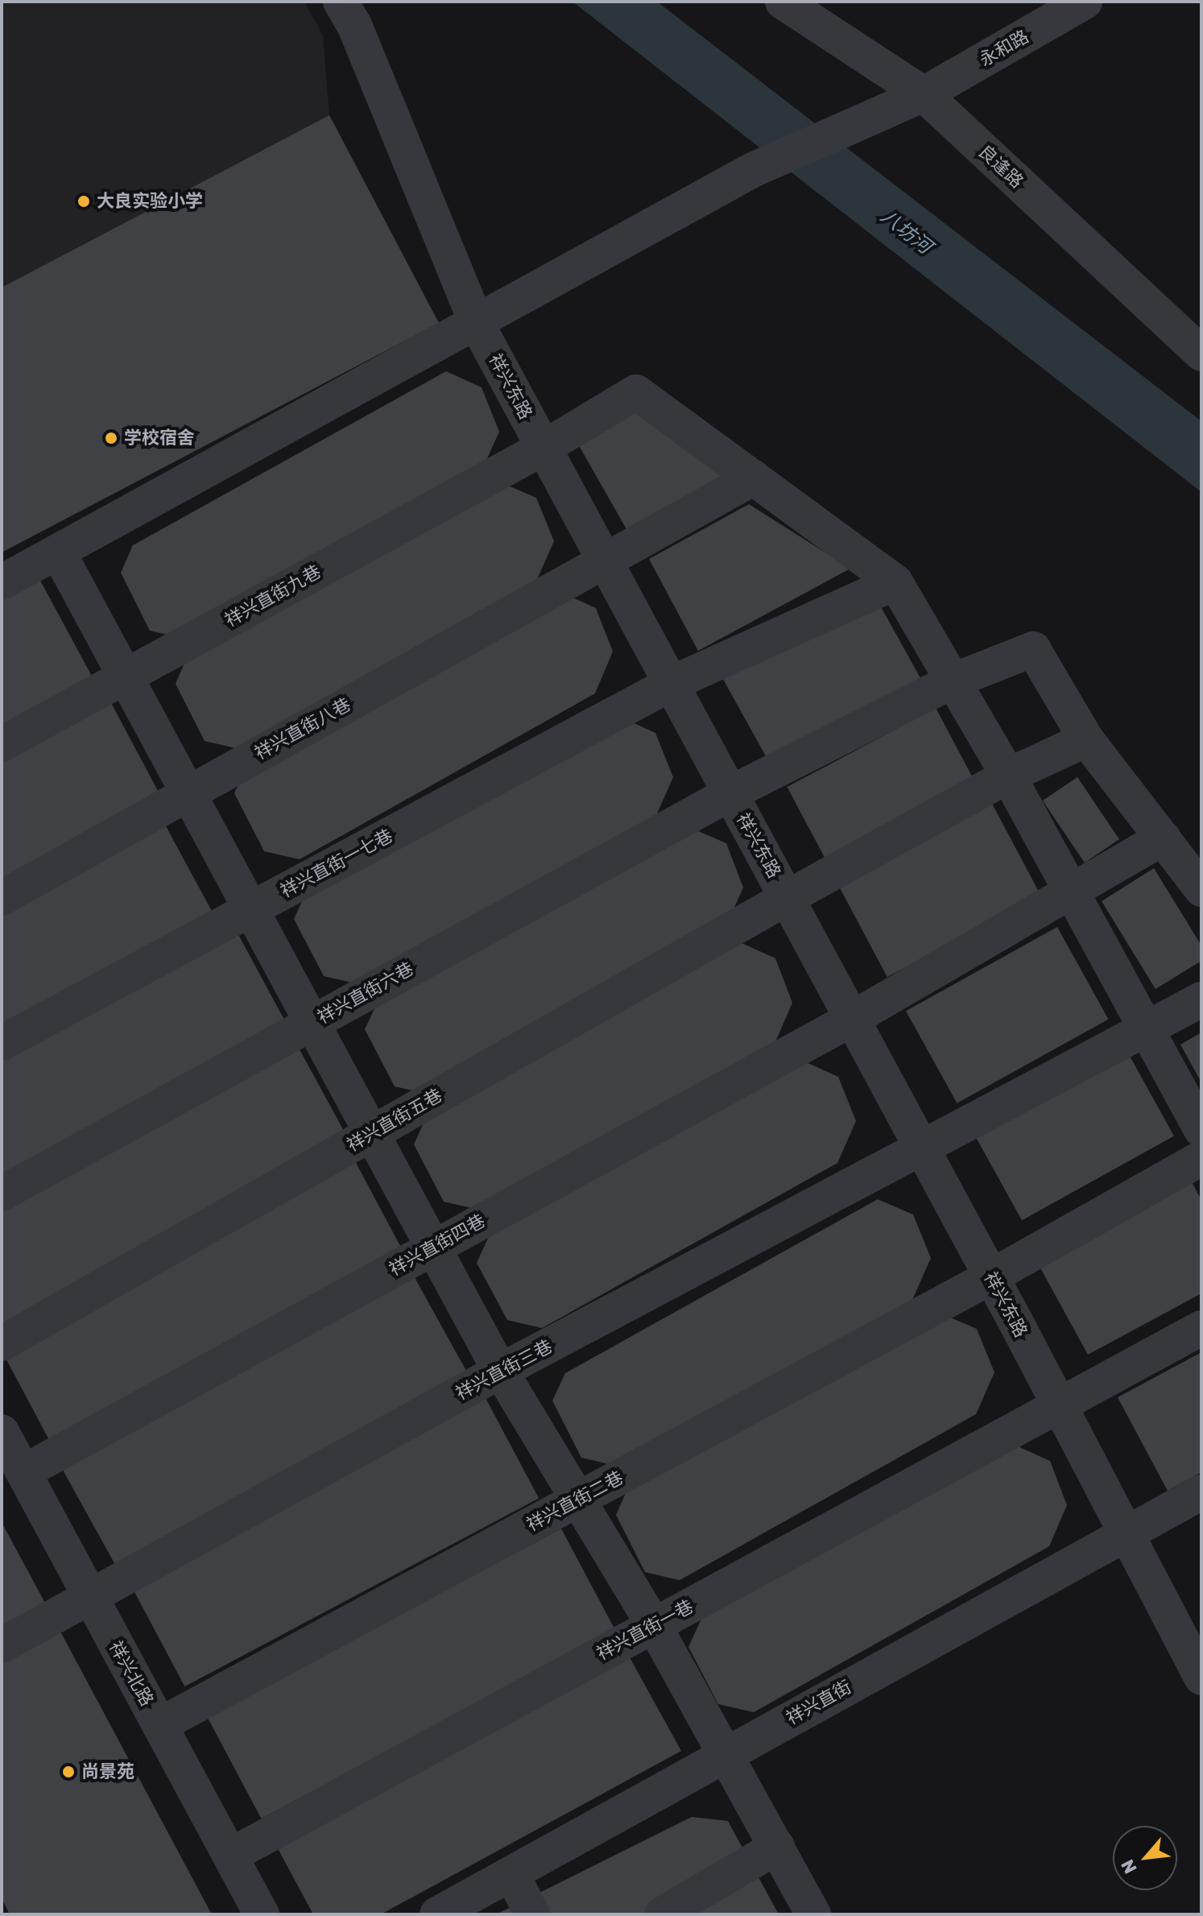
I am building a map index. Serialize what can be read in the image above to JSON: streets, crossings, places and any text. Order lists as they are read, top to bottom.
{
  "streets": {
    "street": [
      "永和路",
      "良逢路",
      "祥兴东路",
      "祥兴直街九巷",
      "祥兴直街八巷",
      "祥兴直街一七巷",
      "祥兴直街六巷",
      "祥兴直街五巷",
      "祥兴直街四巷",
      "祥兴直街三巷",
      "祥兴直街二巷",
      "祥兴直街一巷",
      "祥兴北路",
      "祥兴直街"
    ]
  },
  "crossings": [
    ["永和路", "良逢路"],
    ["永和路", "祥兴东路"],
    ["祥兴东路", "祥兴直街九巷"],
    ["祥兴东路", "祥兴直街八巷"],
    ["祥兴东路", "祥兴直街一七巷"],
    ["祥兴东路", "祥兴直街六巷"],
    ["祥兴东路", "祥兴直街五巷"],
    ["祥兴东路", "祥兴直街四巷"],
    ["祥兴东路", "祥兴直街三巷"],
    ["祥兴东路", "祥兴直街二巷"],
    ["祥兴东路", "祥兴直街一巷"],
    ["祥兴东路", "祥兴直街"],
    ["祥兴直街九巷", "祥兴直街八巷"],
    ["祥兴直街六巷", "祥兴直街五巷"],
    ["祥兴直街四巷", "祥兴北路"],
    ["祥兴直街三巷", "祥兴北路"],
    ["祥兴直街二巷", "祥兴北路"],
    ["祥兴直街一巷", "祥兴北路"]
  ],
  "water": ["八坊河"],
  "places": ["大良实验小学", "学校宿舍", "尚景苑"],
  "north": "bottom left"
}
